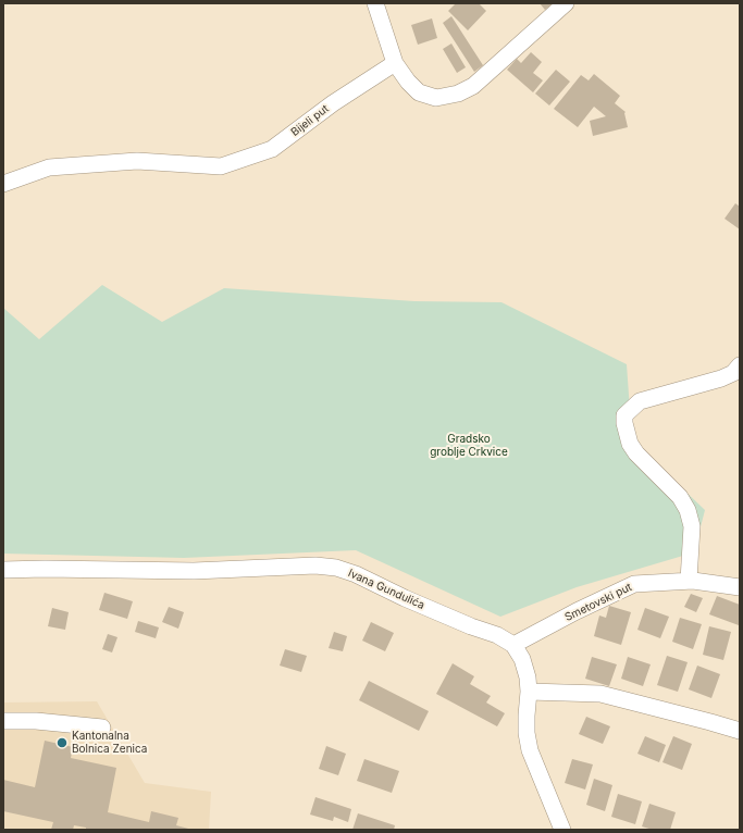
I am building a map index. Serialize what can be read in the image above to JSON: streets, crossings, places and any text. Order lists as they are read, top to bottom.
{
  "streets": {
    "street": ["Bijeli put", "Ivana Gundulića", "Smetovski put"]
  },
  "crossings": [
    ["Ivana Gundulića", "Smetovski put"]
  ],
  "parks": ["Gradsko groblje Crkvice"],
  "places": ["Kantonalna Bolnica Zenica"]
}
